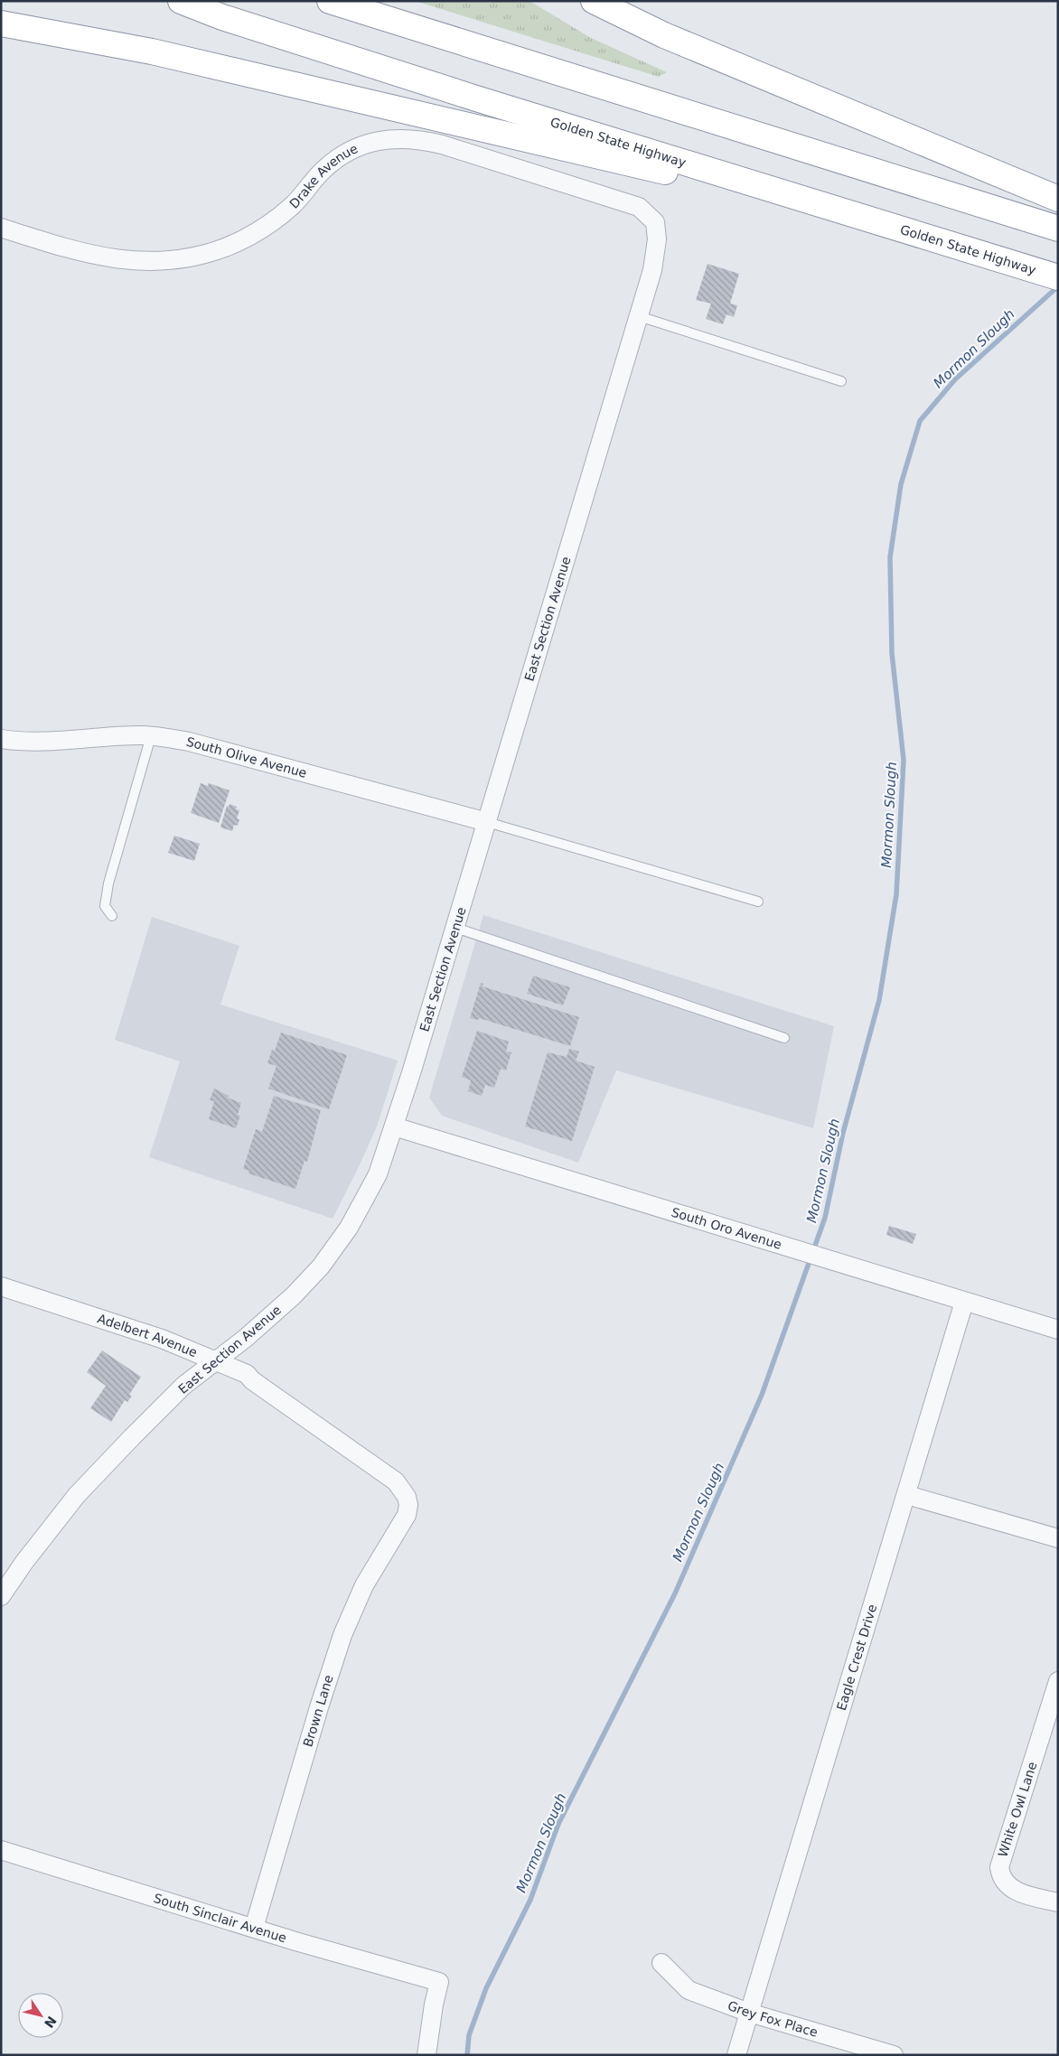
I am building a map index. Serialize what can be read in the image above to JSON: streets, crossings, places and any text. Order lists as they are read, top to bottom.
{
  "streets": {
    "highway": ["Golden State Highway"],
    "street": [
      "Drake Avenue",
      "East Section Avenue",
      "South Olive Avenue",
      "South Oro Avenue",
      "Adelbert Avenue",
      "Eagle Crest Drive",
      "Brown Lane",
      "White Owl Lane",
      "South Sinclair Avenue",
      "Grey Fox Place"
    ]
  },
  "crossings": [
    ["Drake Avenue", "East Section Avenue"],
    ["East Section Avenue", "South Olive Avenue"],
    ["East Section Avenue", "South Oro Avenue"],
    ["East Section Avenue", "Adelbert Avenue"],
    ["South Oro Avenue", "Eagle Crest Drive"],
    ["Adelbert Avenue", "Brown Lane"],
    ["Eagle Crest Drive", "Grey Fox Place"],
    ["Brown Lane", "South Sinclair Avenue"]
  ],
  "water": ["Mormon Slough"],
  "north": "bottom right"
}
